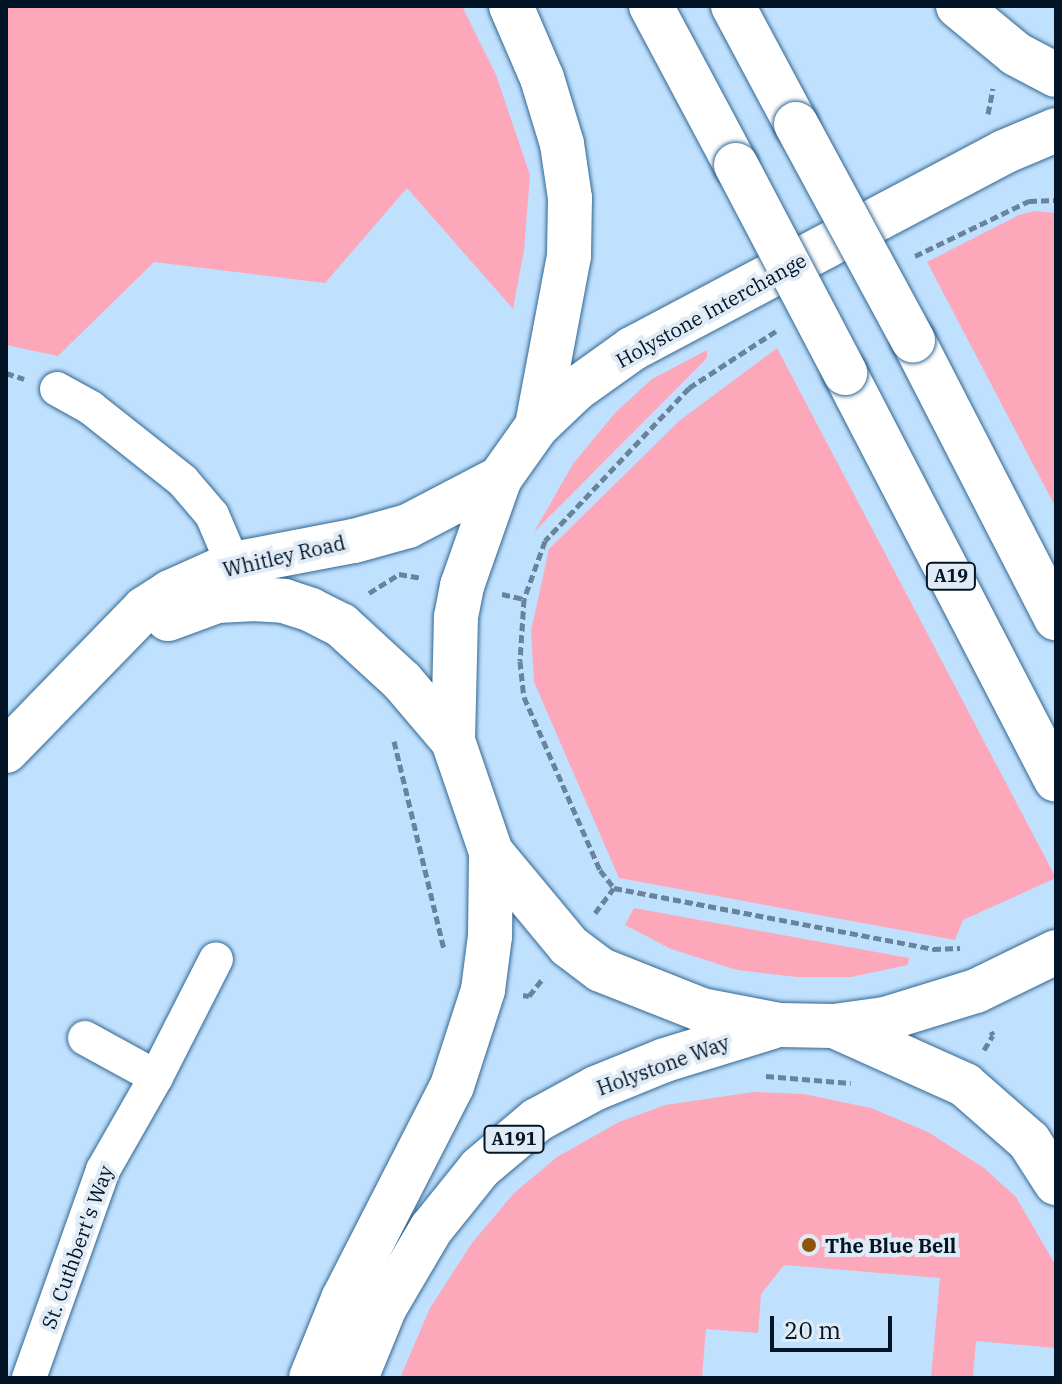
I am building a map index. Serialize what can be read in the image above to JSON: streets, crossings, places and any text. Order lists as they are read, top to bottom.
{
  "streets": {
    "main road": [
      "Holystone Interchange",
      "Whitley Road",
      "A19",
      "Holystone Way",
      "A191"
    ],
    "street": ["St. Cuthbert's Way"]
  },
  "crossings": [
    ["Holystone Interchange", "Whitley Road"],
    ["Holystone Interchange", "Holystone Way"]
  ],
  "places": ["The Blue Bell"],
  "scale_bar": "20 m"
}
